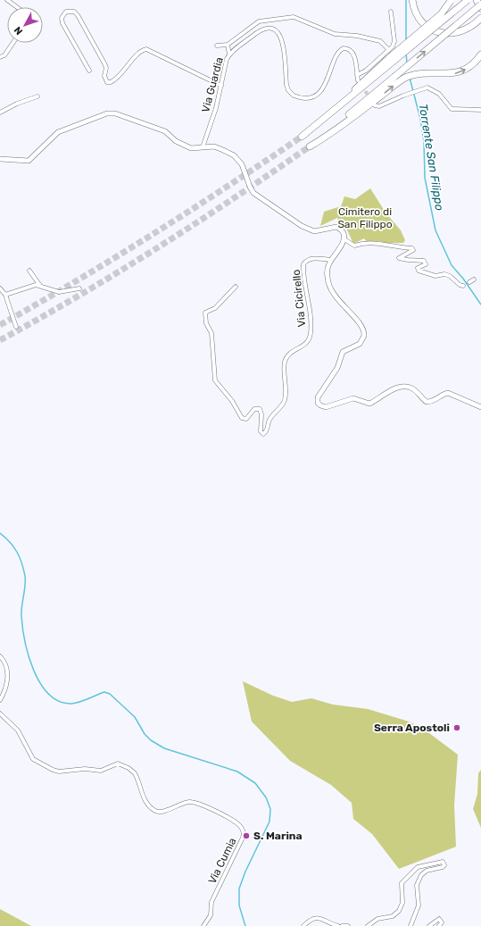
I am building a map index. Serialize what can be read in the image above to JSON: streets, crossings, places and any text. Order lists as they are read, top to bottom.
{
  "streets": {
    "street": ["Via Guardia", "Via Cicirello", "Via Cumia"]
  },
  "water": ["Torrente San Filippo"],
  "parks": ["Cimitero di San Filippo"],
  "places": ["Serra Apostoli", "S. Marina"],
  "north": "bottom left"
}
